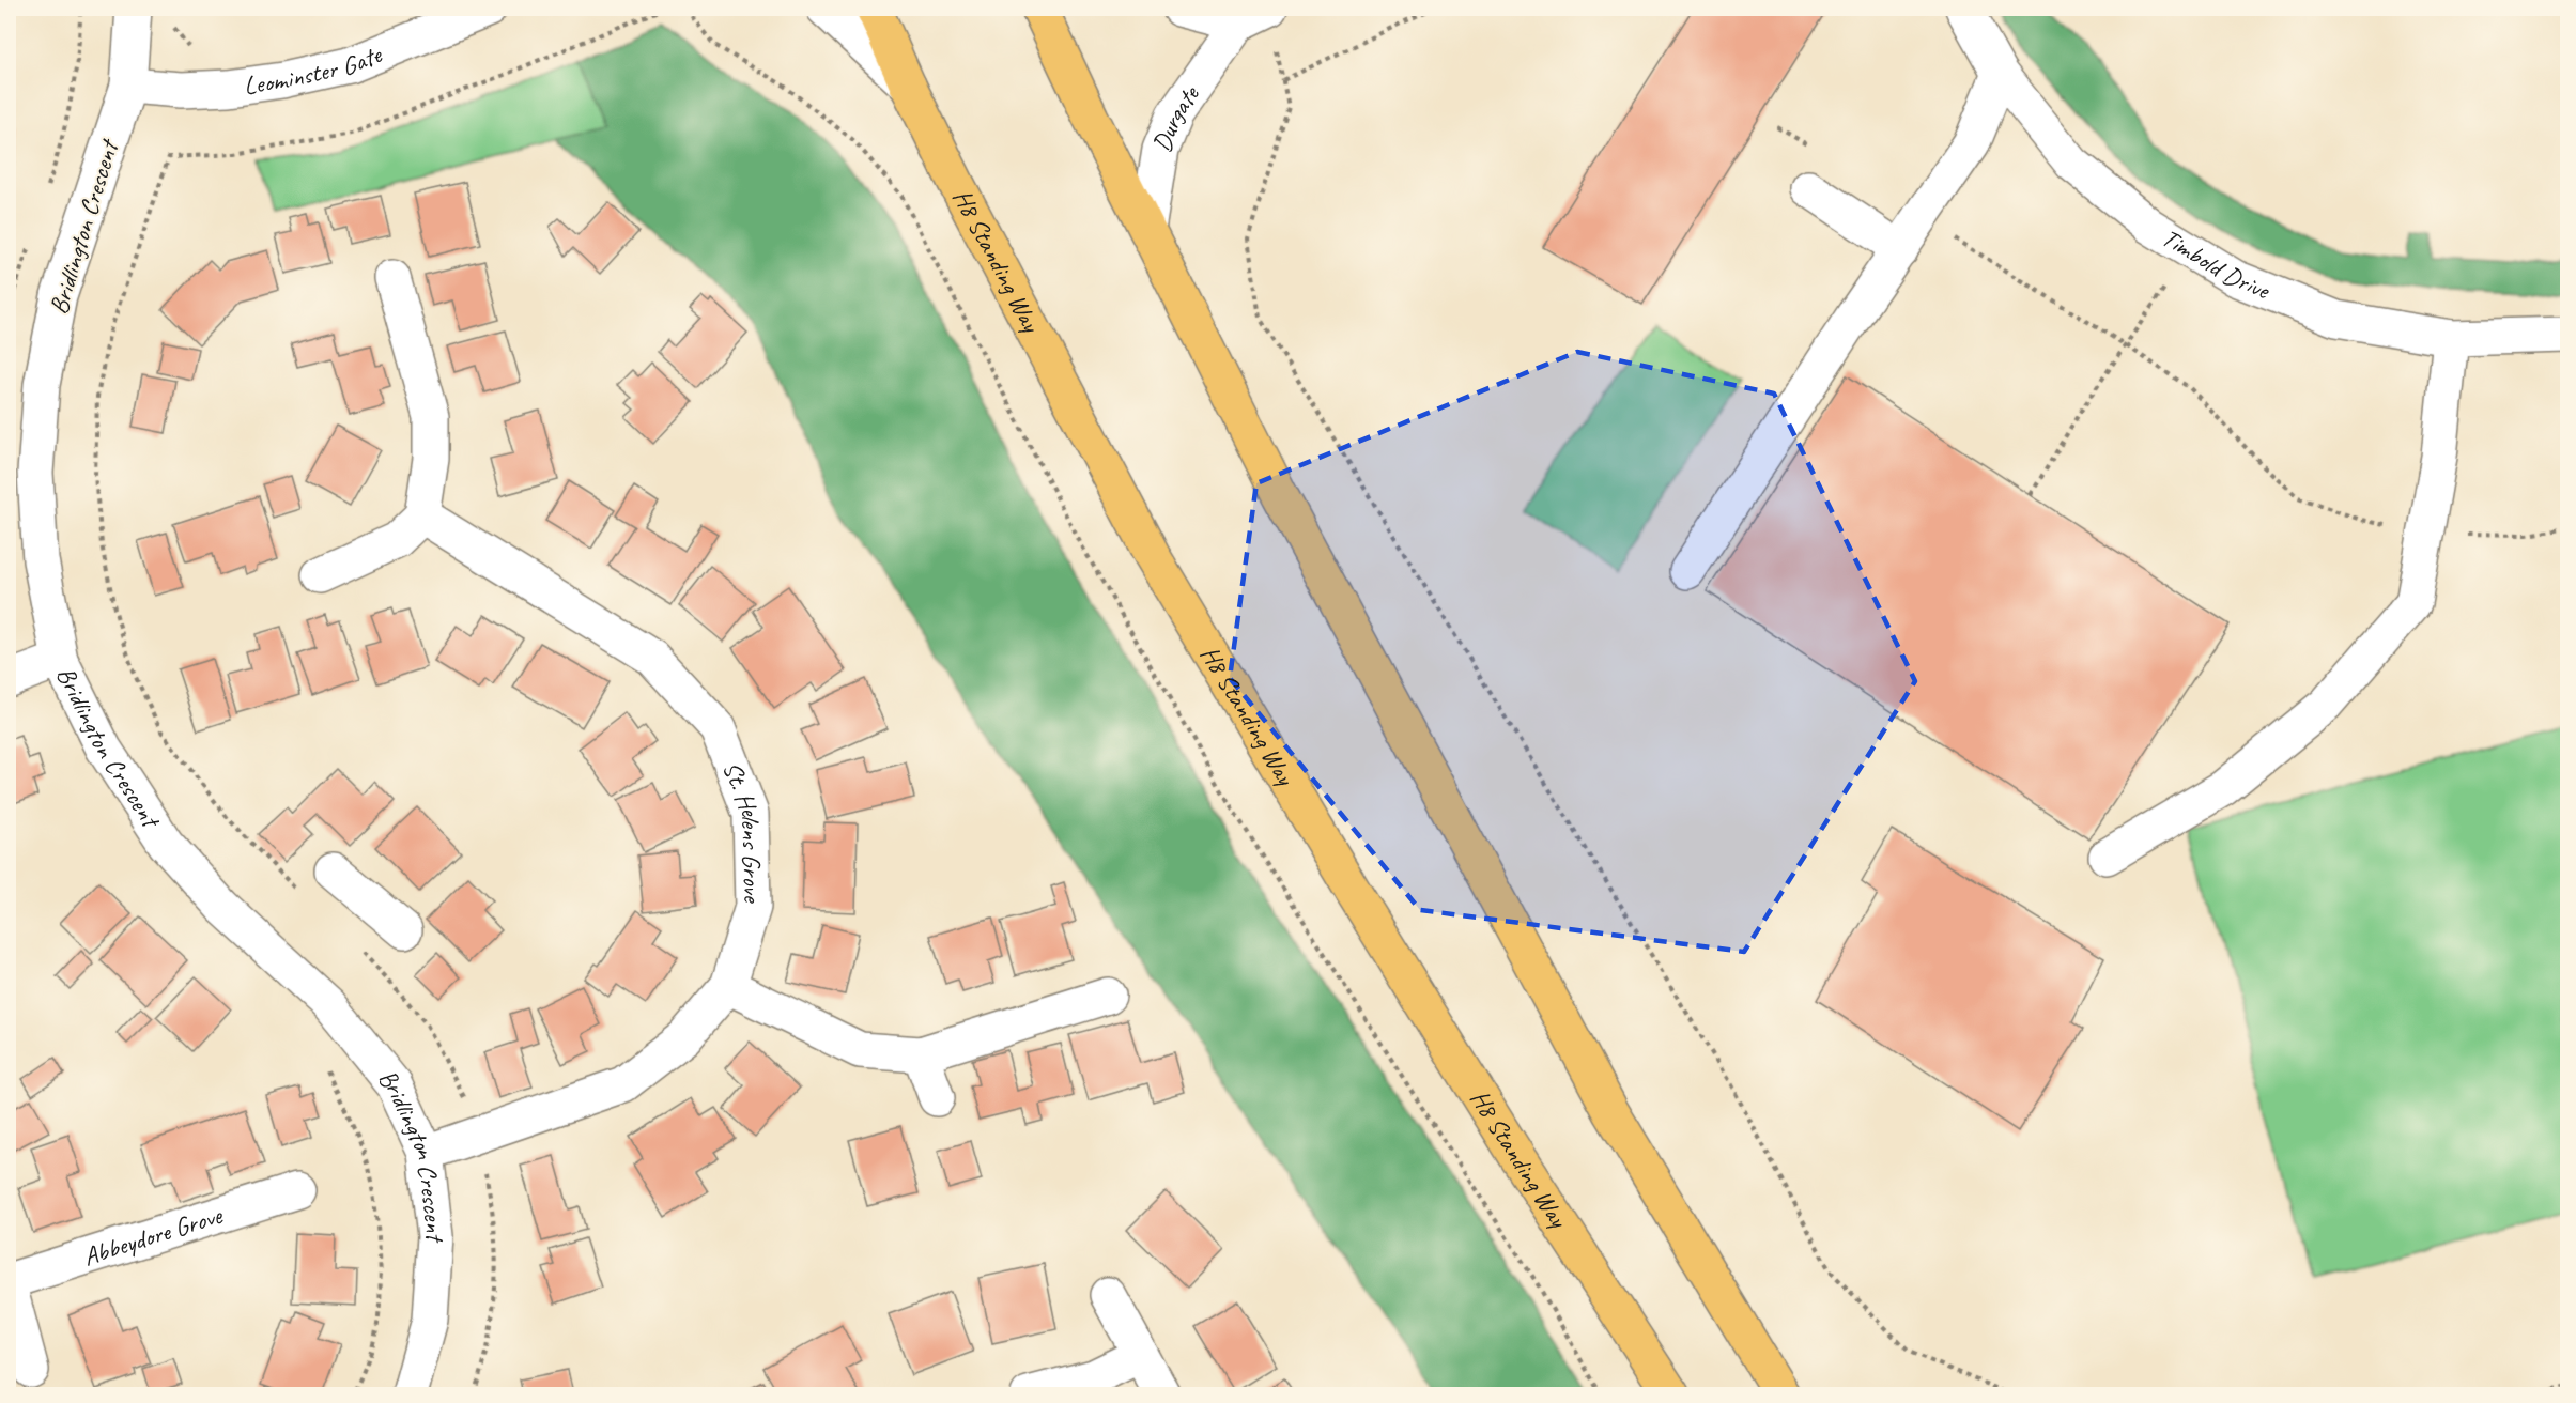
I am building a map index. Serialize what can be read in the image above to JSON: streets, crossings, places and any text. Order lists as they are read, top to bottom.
{
  "streets": {
    "highway": ["H8 Standing Way"],
    "street": [
      "Leominster Gate",
      "Durgate",
      "Bridlington Crescent",
      "Timbold Drive",
      "St. Helens Grove",
      "Abbeydore Grove"
    ]
  },
  "crossings": [
    ["Leominster Gate", "Bridlington Crescent"],
    ["Bridlington Crescent", "St. Helens Grove"]
  ]
}
